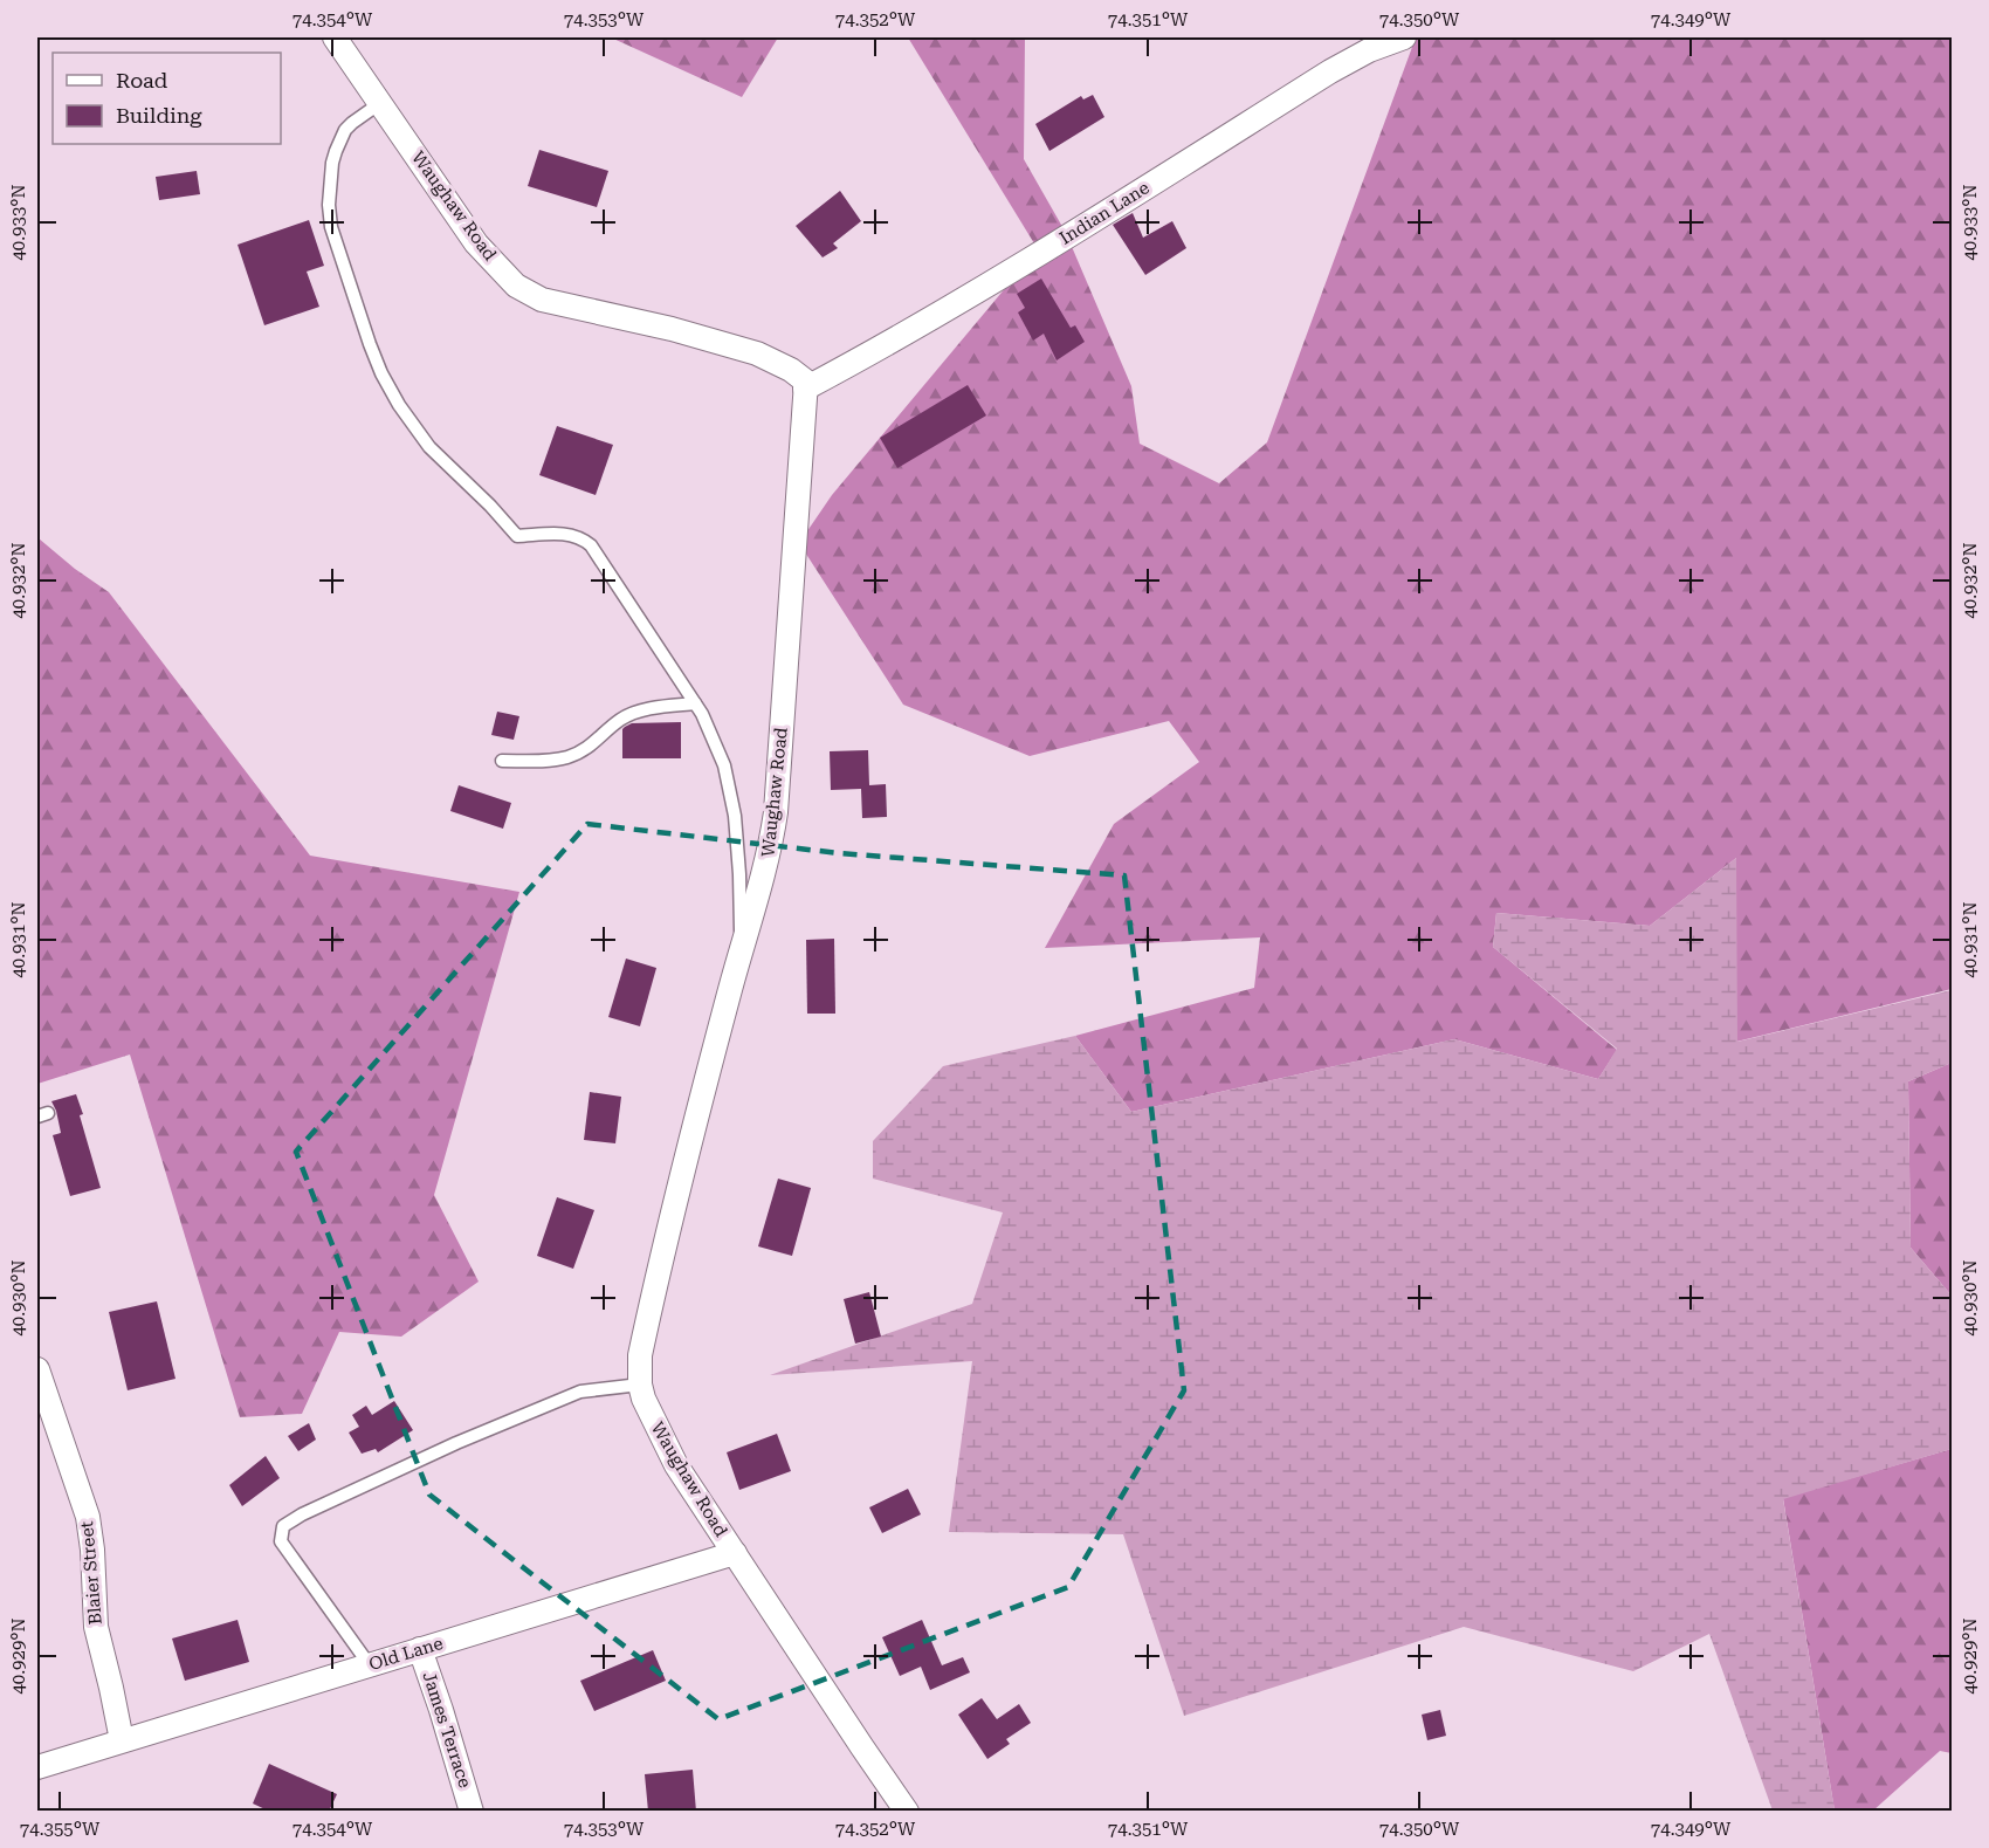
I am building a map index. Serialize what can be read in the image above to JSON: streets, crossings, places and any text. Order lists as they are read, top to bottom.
{
  "streets": {
    "street": [
      "Waughaw Road",
      "Indian Lane",
      "Blaier Street",
      "Old Lane",
      "James Terrace"
    ]
  },
  "crossings": [
    ["Waughaw Road", "Indian Lane"],
    ["Waughaw Road", "Old Lane"],
    ["Blaier Street", "Old Lane"],
    ["Old Lane", "James Terrace"]
  ],
  "legend": ["Road", "Building"],
  "coordinates": [
    "74.354°W",
    "74.353°W",
    "74.352°W",
    "74.351°W",
    "74.350°W",
    "74.349°W",
    "40.933°N",
    "40.932°N",
    "40.931°N",
    "40.930°N",
    "40.929°N",
    "74.355°W"
  ]
}
